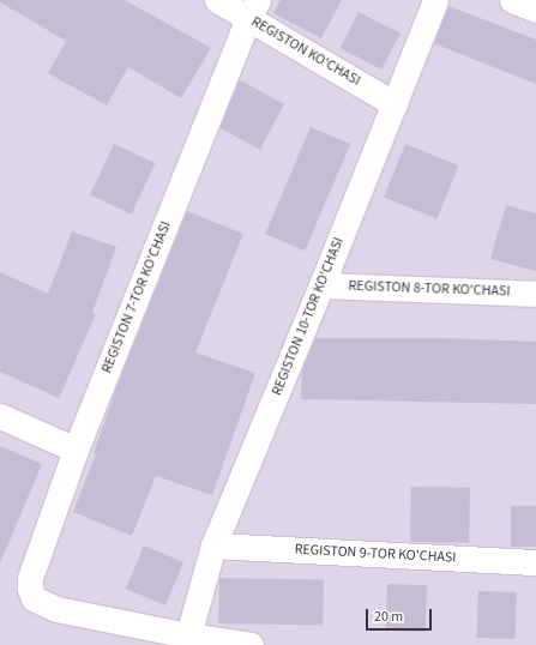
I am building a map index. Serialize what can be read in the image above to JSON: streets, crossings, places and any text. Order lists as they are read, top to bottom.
{
  "streets": {
    "street": [
      "REGISTON KO'CHASI",
      "REGISTON 8-TOR KO'CHASI",
      "REGISTON 7-TOR KO'CHASI",
      "REGISTON 10-TOR KO'CHASI",
      "REGISTON 9-TOR KO'CHASI"
    ]
  },
  "crossings": [
    ["REGISTON KO'CHASI", "REGISTON 7-TOR KO'CHASI"],
    ["REGISTON KO'CHASI", "REGISTON 10-TOR KO'CHASI"],
    ["REGISTON 8-TOR KO'CHASI", "REGISTON 10-TOR KO'CHASI"],
    ["REGISTON 7-TOR KO'CHASI", "REGISTON 10-TOR KO'CHASI"],
    ["REGISTON 10-TOR KO'CHASI", "REGISTON 9-TOR KO'CHASI"]
  ],
  "scale_bar": "20 m"
}
